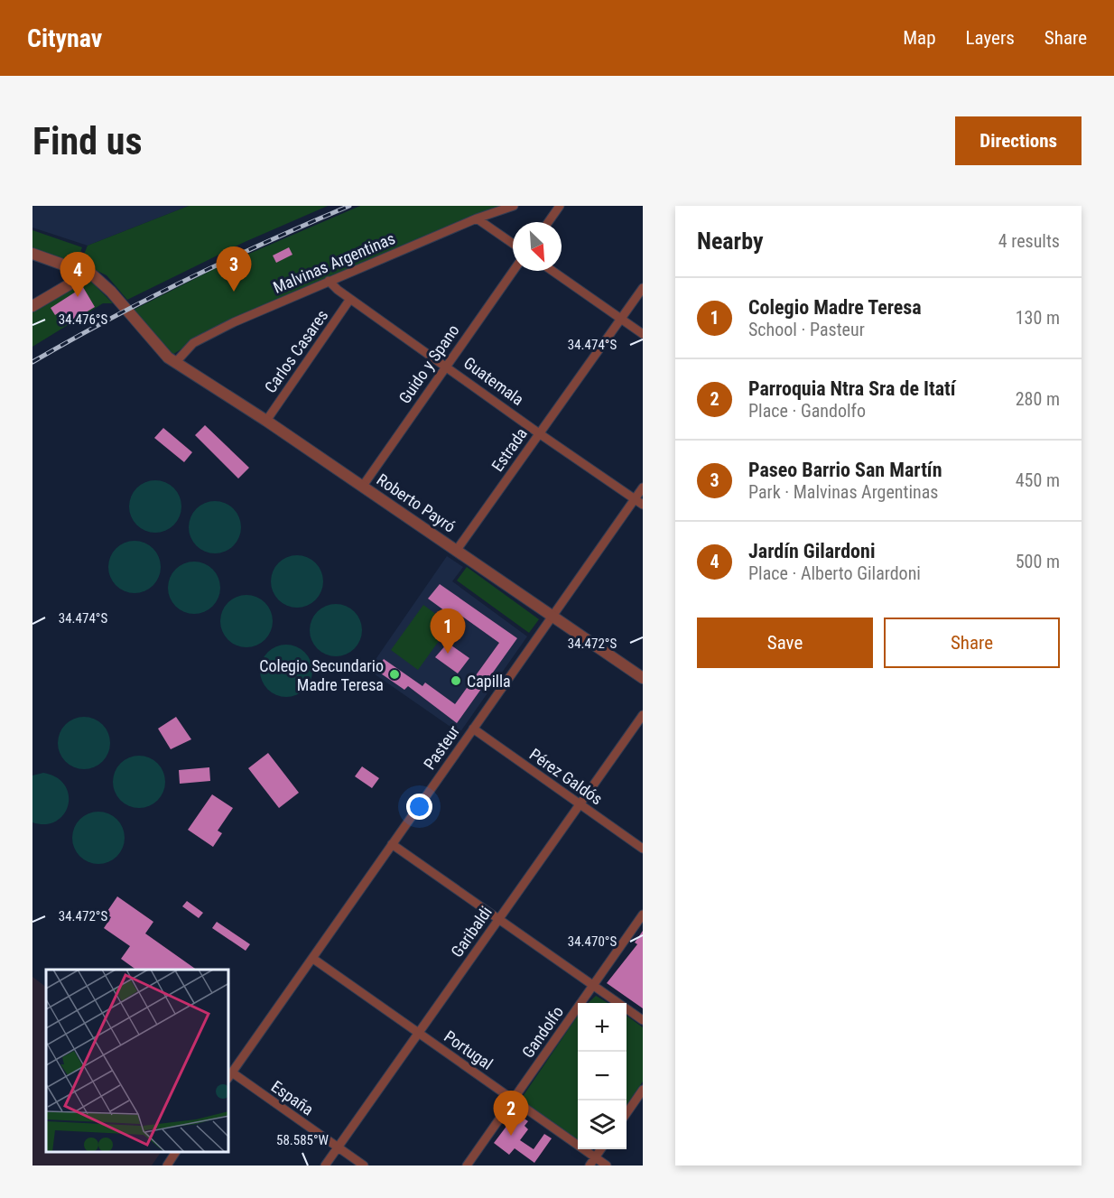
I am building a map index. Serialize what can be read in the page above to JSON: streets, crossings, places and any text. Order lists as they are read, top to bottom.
{
  "streets": {
    "street": [
      "Malvinas Argentinas",
      "Carlos Casares",
      "Guido y Spano",
      "Guatemala",
      "Estrada",
      "Roberto Payró",
      "Pasteur",
      "Pérez Galdós",
      "Garibaldi",
      "Gandolfo",
      "Portugal",
      "España"
    ]
  },
  "crossings": [
    ["Malvinas Argentinas", "Guatemala"],
    ["Malvinas Argentinas", "Roberto Payró"],
    ["Carlos Casares", "Guatemala"],
    ["Carlos Casares", "Roberto Payró"],
    ["Guido y Spano", "Guatemala"],
    ["Guido y Spano", "Roberto Payró"],
    ["Guatemala", "Estrada"],
    ["Guatemala", "Pasteur"],
    ["Estrada", "Roberto Payró"],
    ["Roberto Payró", "Pasteur"],
    ["Pasteur", "Pérez Galdós"],
    ["Pasteur", "Portugal"],
    ["Pasteur", "España"],
    ["Pérez Galdós", "Garibaldi"],
    ["Garibaldi", "Portugal"],
    ["Garibaldi", "España"],
    ["Gandolfo", "Portugal"]
  ],
  "places": ["Colegio Secundario Madre Teresa", "Capilla"],
  "north": "bottom right",
  "page": {
    "header": "Citynav",
    "nav": ["Map", "Layers", "Share"],
    "buttons": [
      "Directions",
      ["Save", "Share"]
    ],
    "title": "Find us",
    "heading": ["Nearby", "4 results"],
    "pins": [
      "3",
      "4",
      "1",
      "2"
    ],
    "list": [
      {
        "mark": "1",
        "name": "Colegio Madre Teresa",
        "note": "School · Pasteur",
        "value": "130 m"
      },
      {
        "mark": "2",
        "name": "Parroquia Ntra Sra de Itatí",
        "note": "Place · Gandolfo",
        "value": "280 m"
      },
      {
        "mark": "3",
        "name": "Paseo Barrio San Martín",
        "note": "Park · Malvinas Argentinas",
        "value": "450 m"
      },
      {
        "mark": "4",
        "name": "Jardín Gilardoni",
        "note": "Place · Alberto Gilardoni",
        "value": "500 m"
      }
    ],
    "map_buttons": ["+", "−"]
  },
  "coordinates": [
    "34.476°S",
    "34.474°S",
    "34.472°S",
    "34.470°S",
    "58.585°W"
  ]
}
